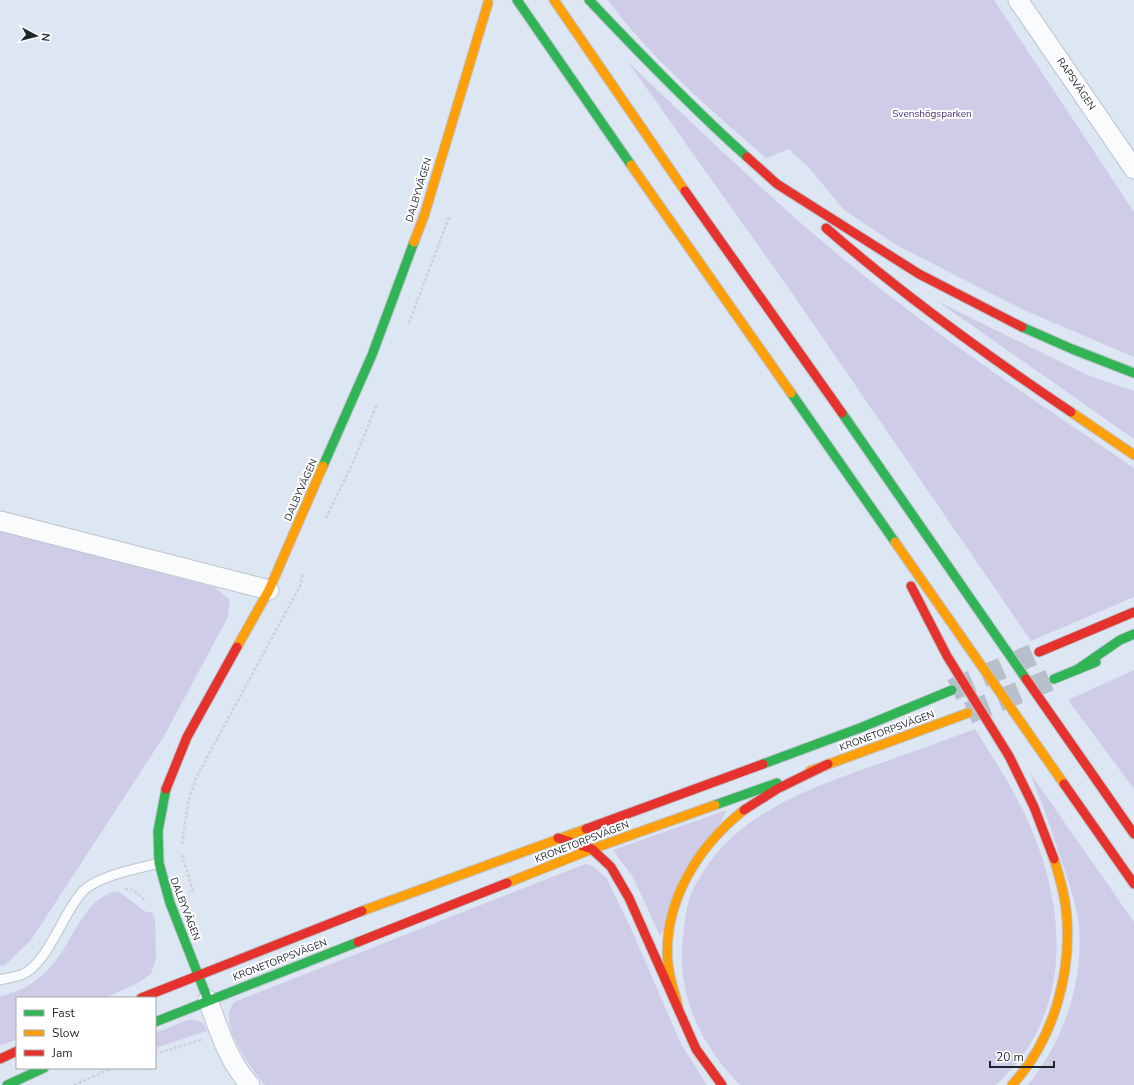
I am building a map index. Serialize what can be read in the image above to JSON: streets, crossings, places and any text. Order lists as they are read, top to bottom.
{
  "streets": {
    "main road": ["DALBYVÄGEN", "KRONETORPSVÄGEN"],
    "street": ["RAPSVÄGEN"]
  },
  "crossings": [
    ["DALBYVÄGEN", "KRONETORPSVÄGEN"]
  ],
  "parks": ["Svenshögsparken"],
  "legend": ["Fast", "Slow", "Jam"],
  "scale_bar": "20 m",
  "north": "right"
}
